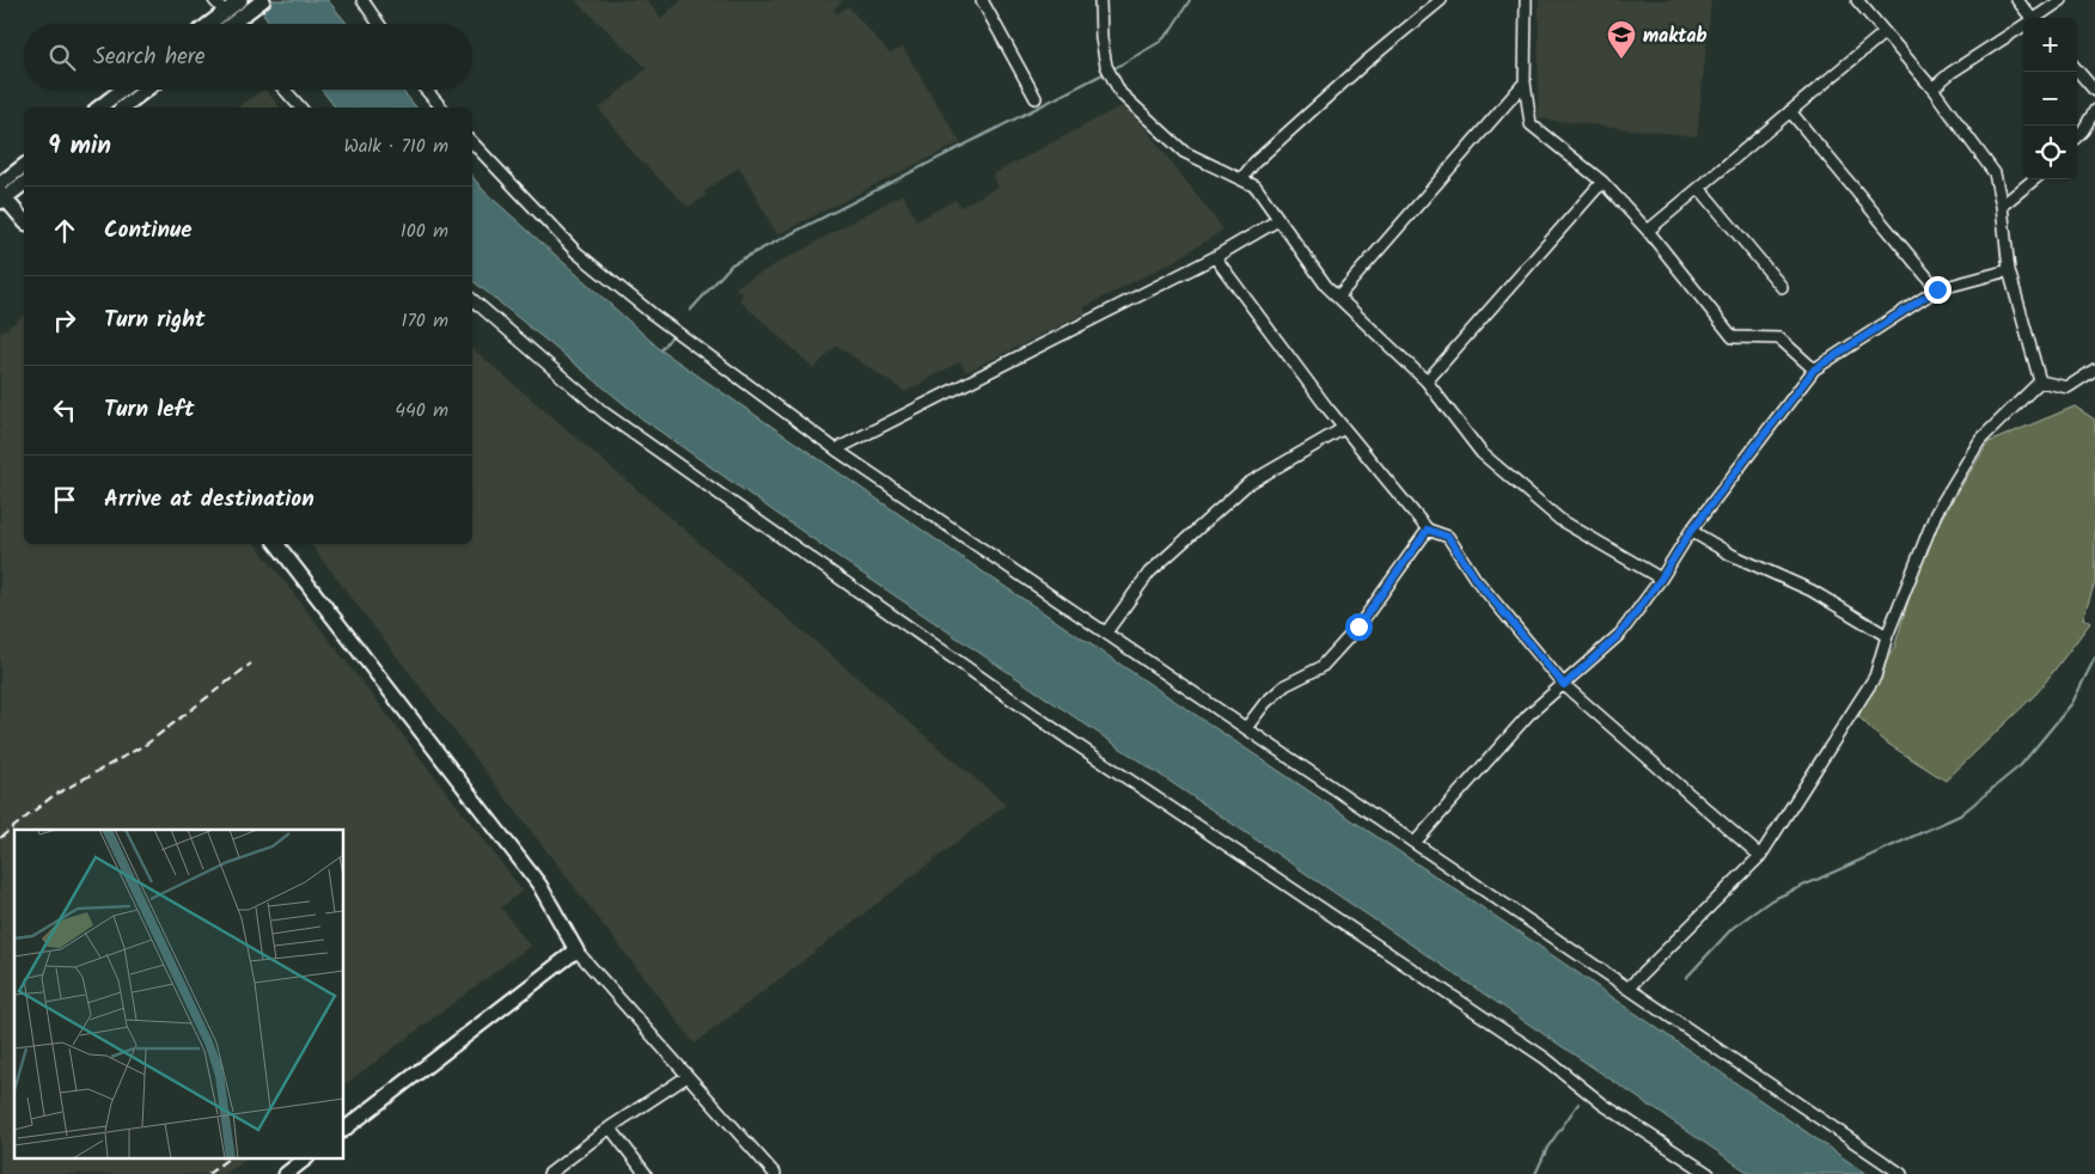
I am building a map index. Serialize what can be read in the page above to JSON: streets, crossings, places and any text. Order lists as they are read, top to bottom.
{
  "places": {
    "school or university": ["maktab"]
  },
  "page": {
    "map_buttons": ["+", "−"],
    "search": "Search here",
    "heading": ["9 min", "Walk · 710 m"],
    "list": [
      ["Continue", "100 m"],
      ["Turn right", "170 m"],
      ["Turn left", "440 m"],
      "Arrive at destination"
    ]
  }
}
